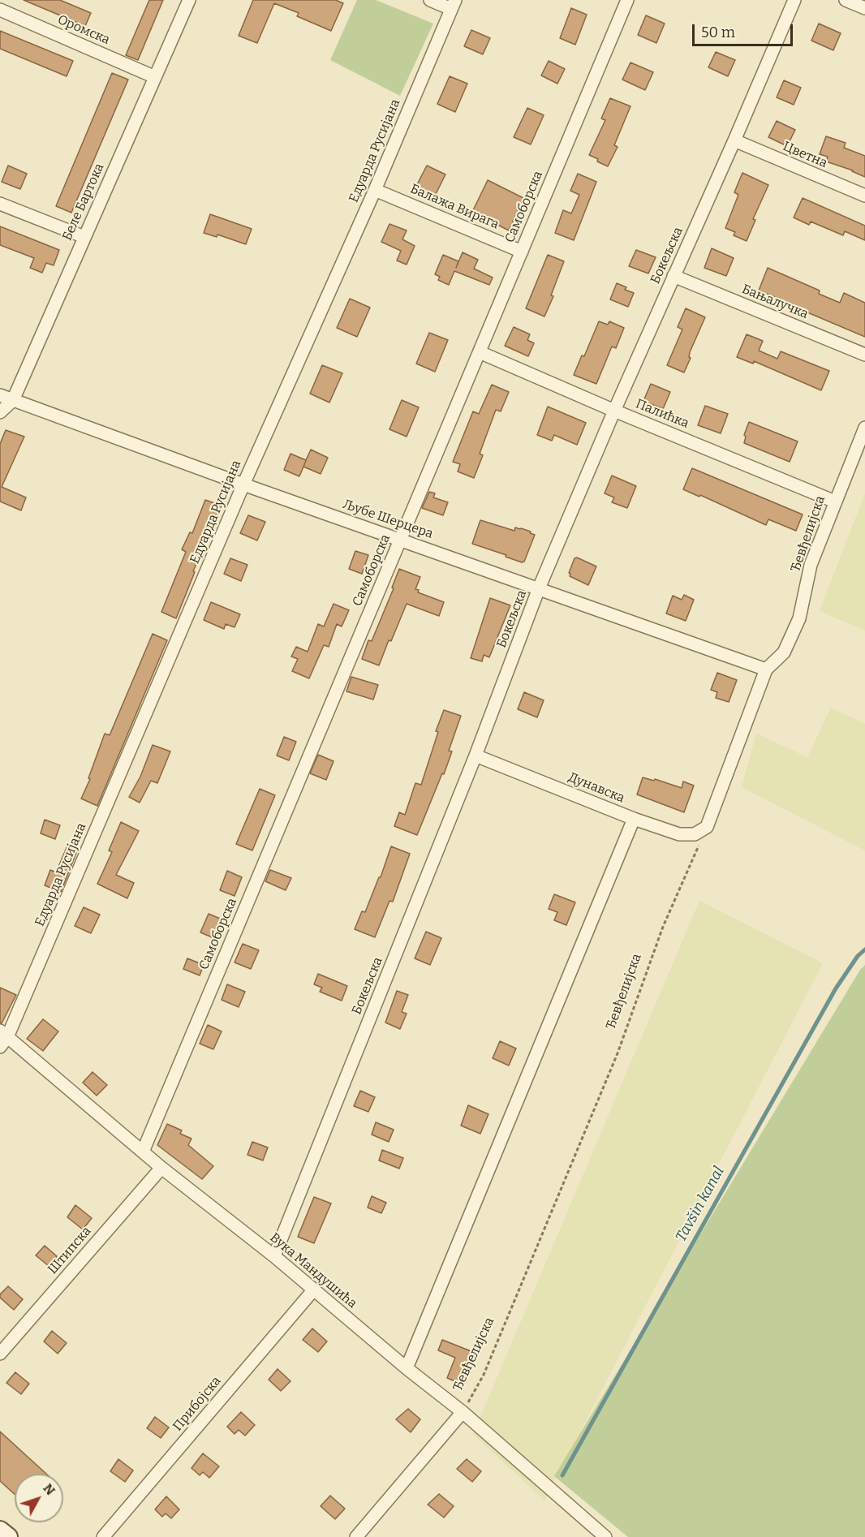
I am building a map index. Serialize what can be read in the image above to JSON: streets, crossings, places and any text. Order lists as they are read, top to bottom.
{
  "streets": {
    "street": [
      "Оромска",
      "Едуарда Русијана",
      "Цветна",
      "Беле Бартока",
      "Балажа Вирага",
      "Самоборска",
      "Бокељска",
      "Бањалучка",
      "Палићка",
      "Љубе Шерцера",
      "Ђевђелијска",
      "Дунавска",
      "Штипска",
      "Вука Мандушића",
      "Прибојска"
    ]
  },
  "crossings": [
    ["Оромска", "Беле Бартока"],
    ["Едуарда Русијана", "Балажа Вирага"],
    ["Едуарда Русијана", "Љубе Шерцера"],
    ["Едуарда Русијана", "Вука Мандушића"],
    ["Цветна", "Бокељска"],
    ["Беле Бартока", "Љубе Шерцера"],
    ["Балажа Вирага", "Самоборска"],
    ["Самоборска", "Палићка"],
    ["Самоборска", "Љубе Шерцера"],
    ["Самоборска", "Вука Мандушића"],
    ["Бокељска", "Бањалучка"],
    ["Бокељска", "Палићка"],
    ["Бокељска", "Љубе Шерцера"],
    ["Бокељска", "Дунавска"],
    ["Бокељска", "Вука Мандушића"],
    ["Палићка", "Ђевђелијска"],
    ["Љубе Шерцера", "Ђевђелијска"],
    ["Ђевђелијска", "Дунавска"],
    ["Ђевђелијска", "Вука Мандушића"],
    ["Штипска", "Вука Мандушића"],
    ["Вука Мандушића", "Прибојска"]
  ],
  "water": ["Tavšin kanal"],
  "scale_bar": "50 m",
  "north": "top right"
}
